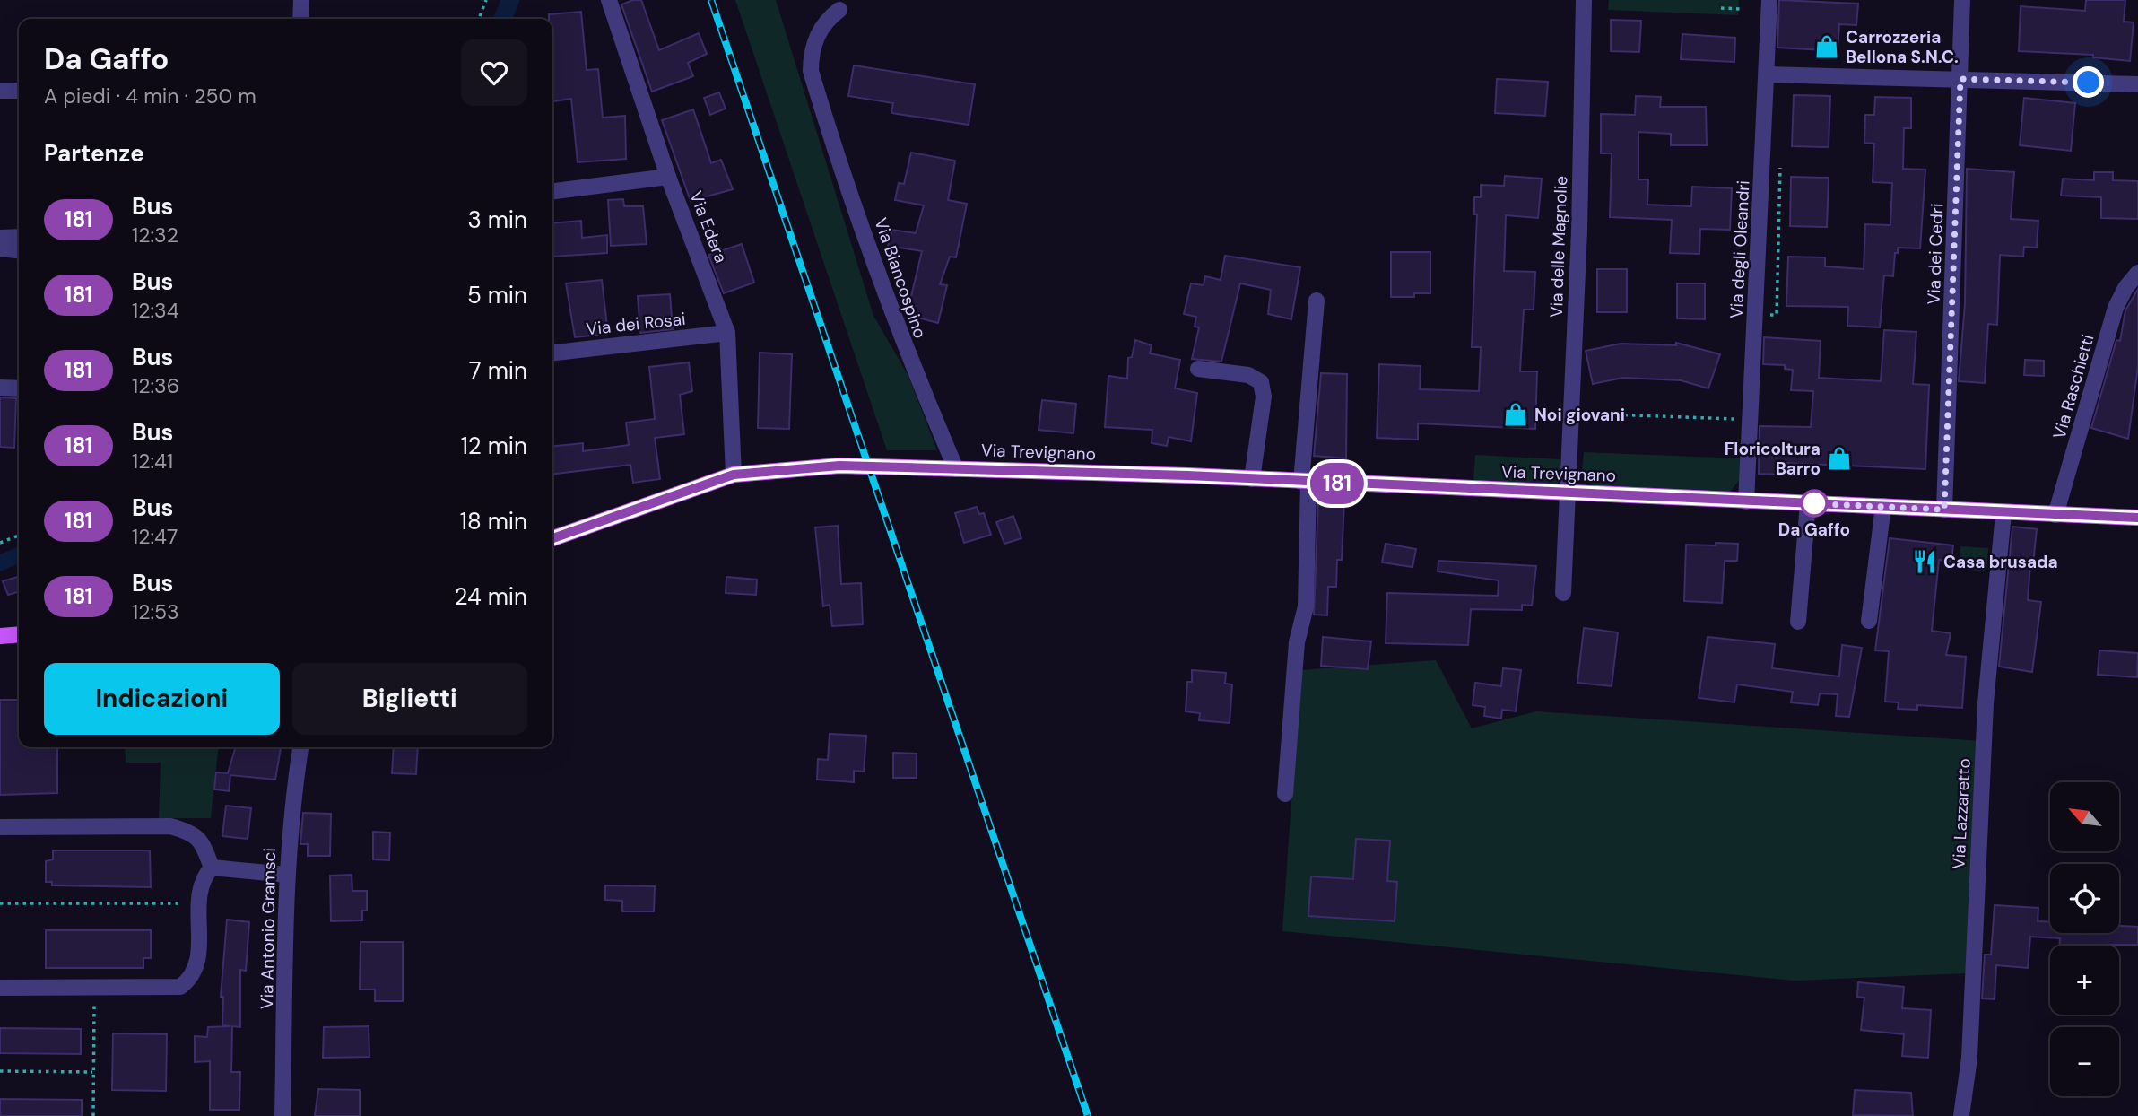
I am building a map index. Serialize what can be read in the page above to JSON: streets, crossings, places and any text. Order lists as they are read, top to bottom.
{
  "streets": {
    "main road": ["Via Trevignano"],
    "street": [
      "Via Edera",
      "Via delle Magnolie",
      "Via degli Oleandri",
      "Via dei Cedri",
      "Via Biancospino",
      "Via dei Rosai",
      "Via Raschietti",
      "Via Lazzaretto",
      "Via Antonio Gramsci"
    ]
  },
  "crossings": [
    ["Via Edera", "Via dei Rosai"],
    ["Via Edera", "Via Trevignano"],
    ["Via delle Magnolie", "Via Trevignano"],
    ["Via degli Oleandri", "Via Trevignano"],
    ["Via dei Cedri", "Via Trevignano"],
    ["Via Biancospino", "Via Trevignano"],
    ["Via Raschietti", "Via Trevignano"],
    ["Via Trevignano", "Via Lazzaretto"]
  ],
  "places": {
    "shop": ["Carrozzeria Bellona S.N.C.", "Noi giovani", "Floricoltura Barro"],
    "other": ["Da Gaffo"],
    "restaurant": ["Casa brusada"]
  },
  "lines": ["bus line 181"],
  "north": "top left",
  "page": {
    "on_map": "181",
    "heading": [
      ["Da Gaffo", "A piedi · 4 min · 250 m"],
      "Partenze"
    ],
    "list": [
      {
        "mark": "181",
        "name": "Bus",
        "note": "12:32",
        "value": "3 min"
      },
      {
        "mark": "181",
        "name": "Bus",
        "note": "12:34",
        "value": "5 min"
      },
      {
        "mark": "181",
        "name": "Bus",
        "note": "12:36",
        "value": "7 min"
      },
      {
        "mark": "181",
        "name": "Bus",
        "note": "12:41",
        "value": "12 min"
      },
      {
        "mark": "181",
        "name": "Bus",
        "note": "12:47",
        "value": "18 min"
      },
      {
        "mark": "181",
        "name": "Bus",
        "note": "12:53",
        "value": "24 min"
      }
    ],
    "buttons": ["Indicazioni", "Biglietti"],
    "map_buttons": ["+", "−"]
  }
}
